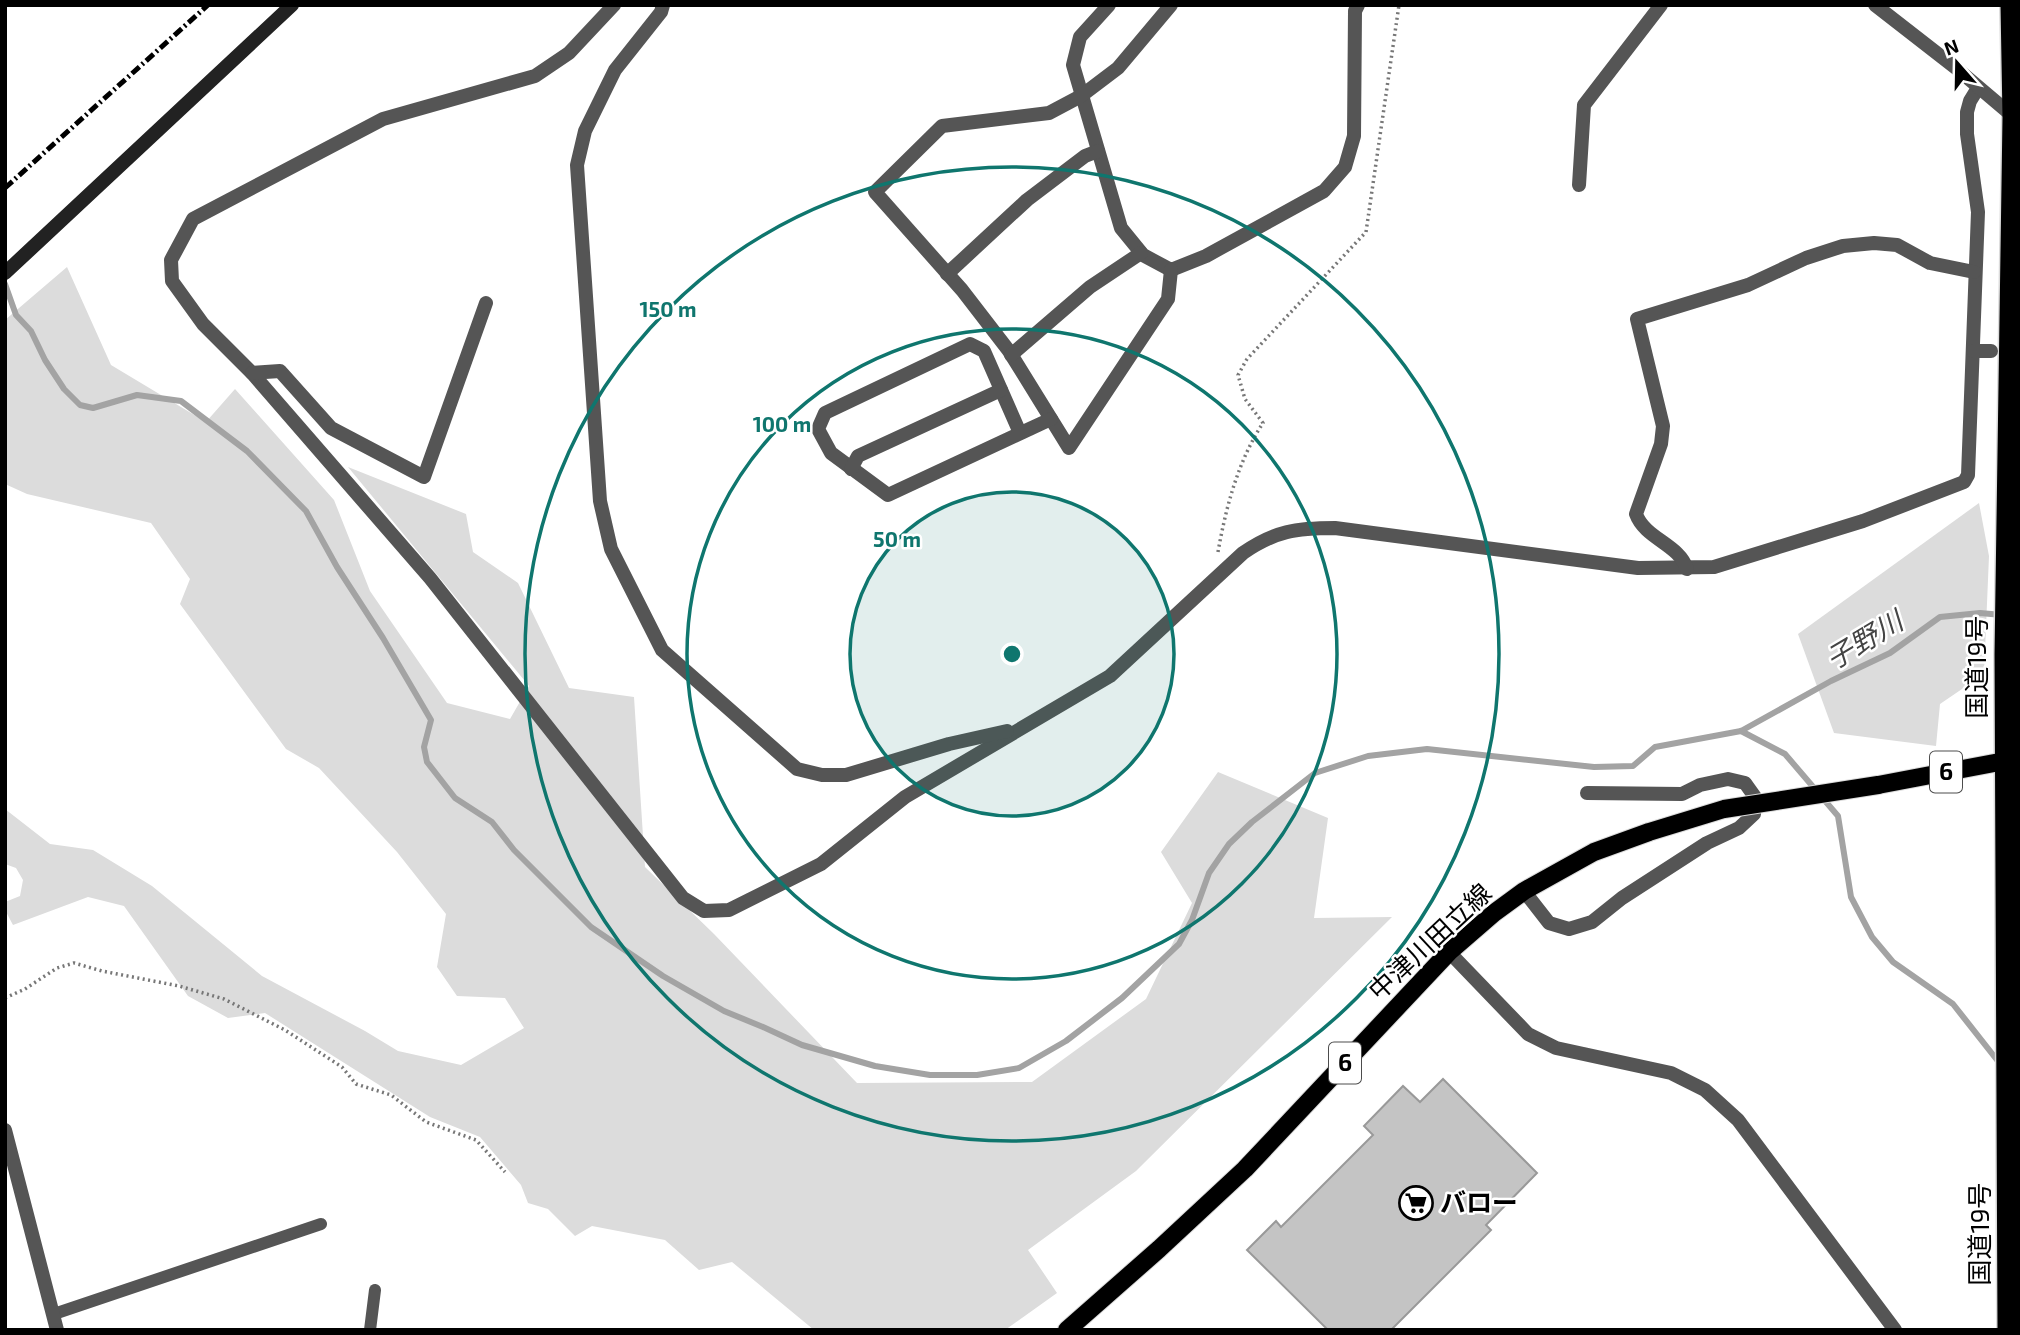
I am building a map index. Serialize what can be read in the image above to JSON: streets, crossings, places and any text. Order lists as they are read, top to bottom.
{
  "streets": {
    "highway": ["国道19号"],
    "main road": ["6", "中津川田立線"]
  },
  "crossings": [
    ["国道19号", "中津川田立線"]
  ],
  "water": ["子野川"],
  "places": {
    "supermarket": ["バロー"]
  },
  "north": "top",
  "rings": ["150 m", "100 m", "50 m"]
}
